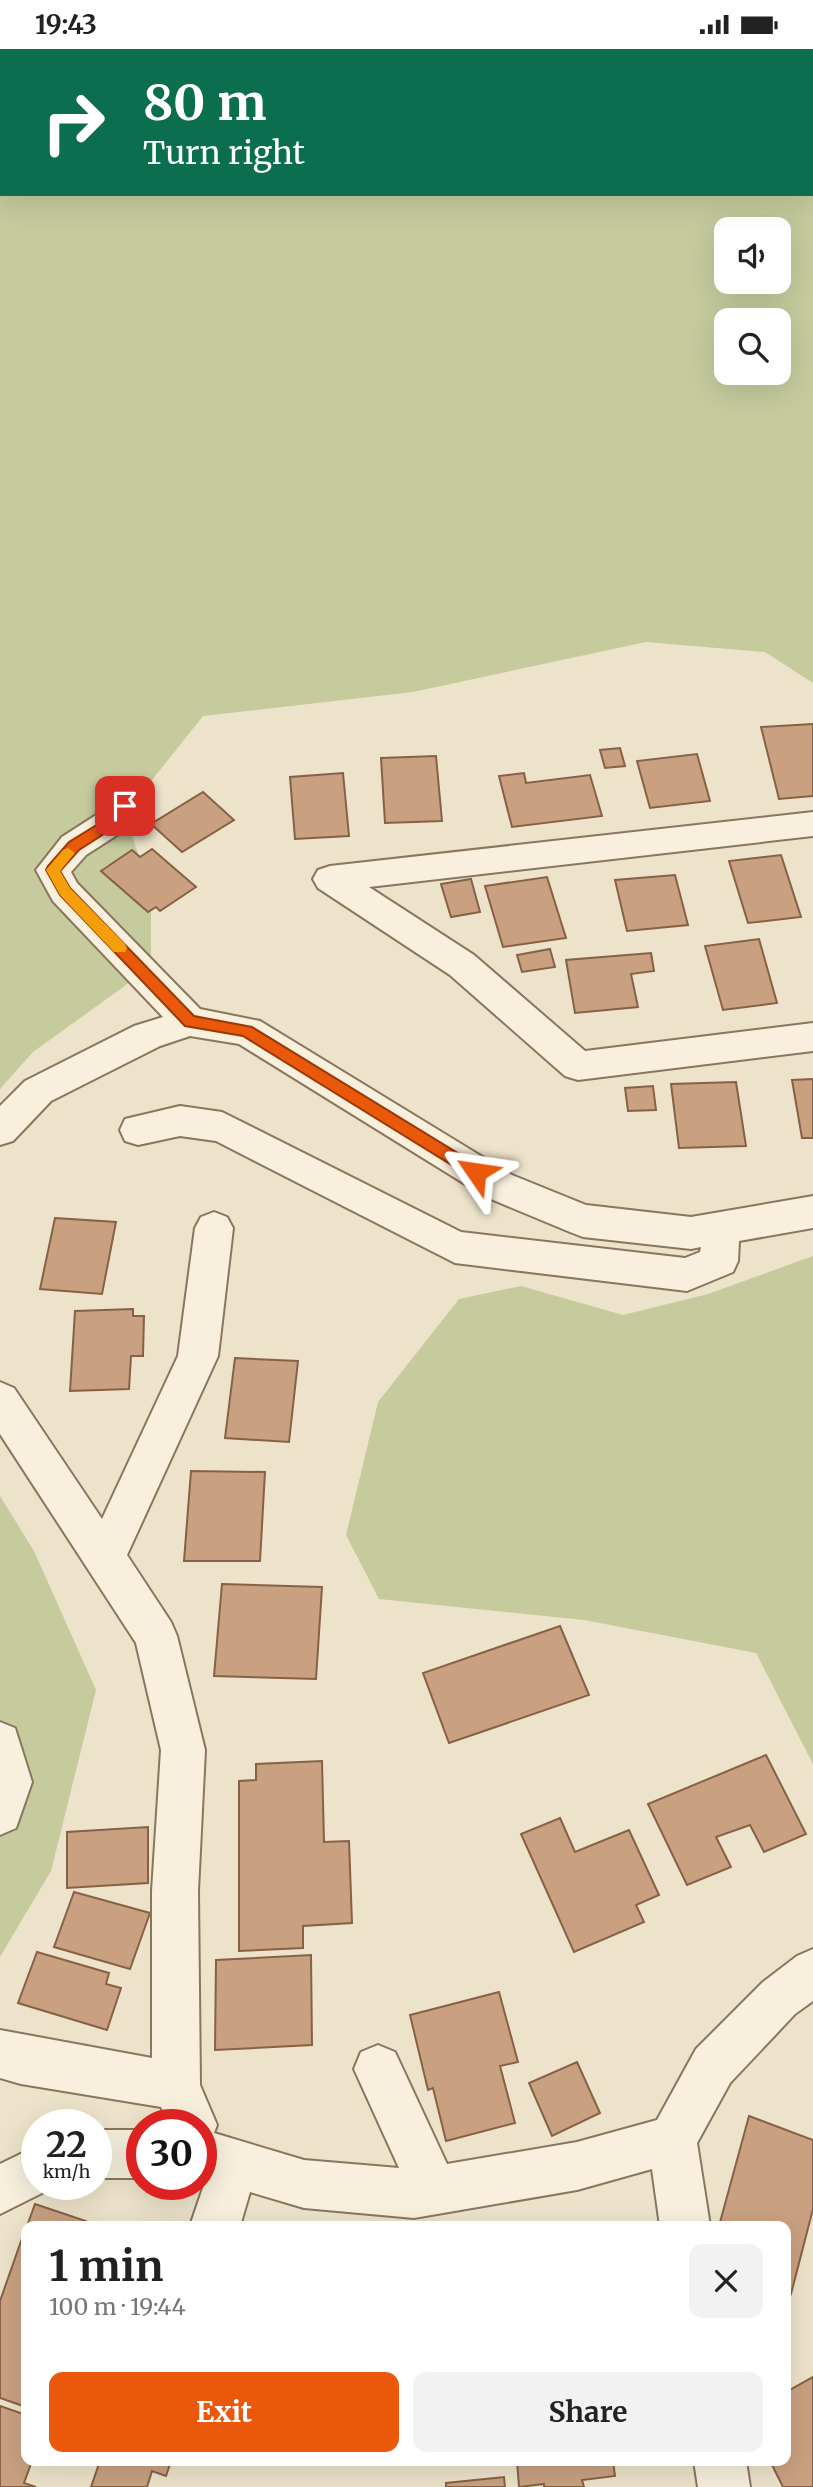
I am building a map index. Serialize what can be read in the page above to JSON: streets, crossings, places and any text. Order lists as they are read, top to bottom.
{
  "page": {
    "status": "19:43",
    "turn": ["80 m", "Turn right"],
    "speed": "22 km/h",
    "limit": "30",
    "heading": ["1 min", "100 m · 19:44"],
    "buttons": ["Exit", "Share"]
  }
}
